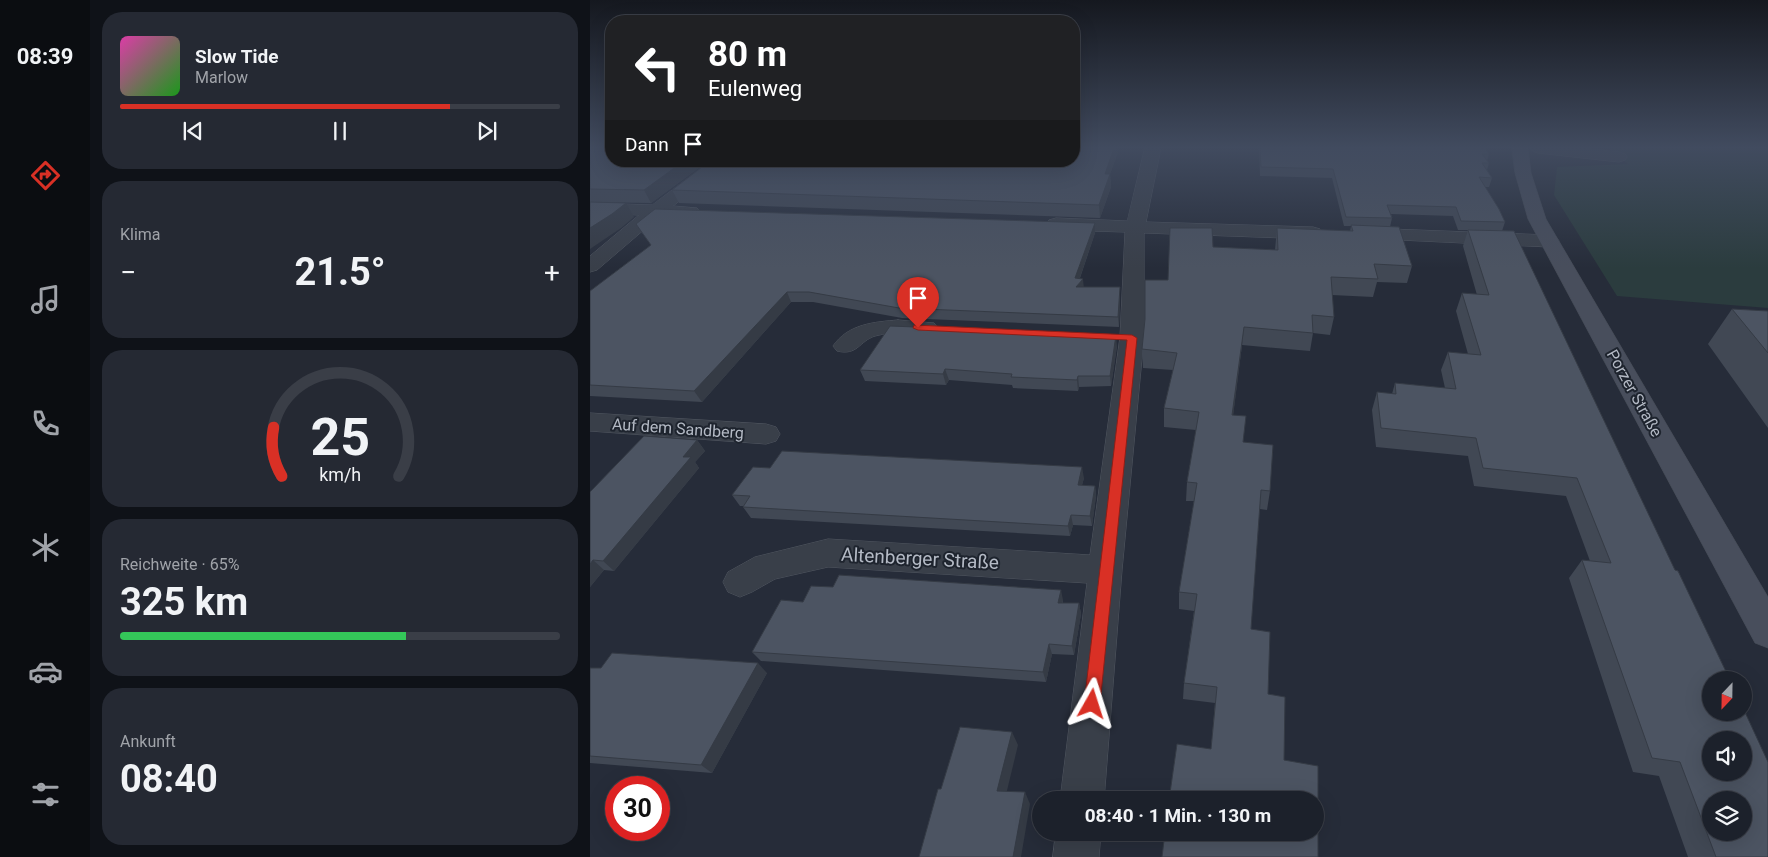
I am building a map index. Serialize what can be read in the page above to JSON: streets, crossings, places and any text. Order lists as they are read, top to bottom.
{
  "streets": {
    "main road": ["Porzer Straße"],
    "street": ["Auf dem Sandberg", "Altenberger Straße"]
  },
  "north": "bottom",
  "page": {
    "tabs": "08:39",
    "turn": ["80 m", "Eulenweg"],
    "song": ["Slow Tide", "Marlow"],
    "then": "Dann",
    "tile": [
      "Klima",
      ["Reichweite · 65%", "325 km"],
      ["Ankunft", "08:40"]
    ],
    "heat": ["−", "21.5°", "+"],
    "limit": "30",
    "trip": "08:40 · 1 Min. · 130 m",
    "gauge": ["25", "km/h"]
  }
}
